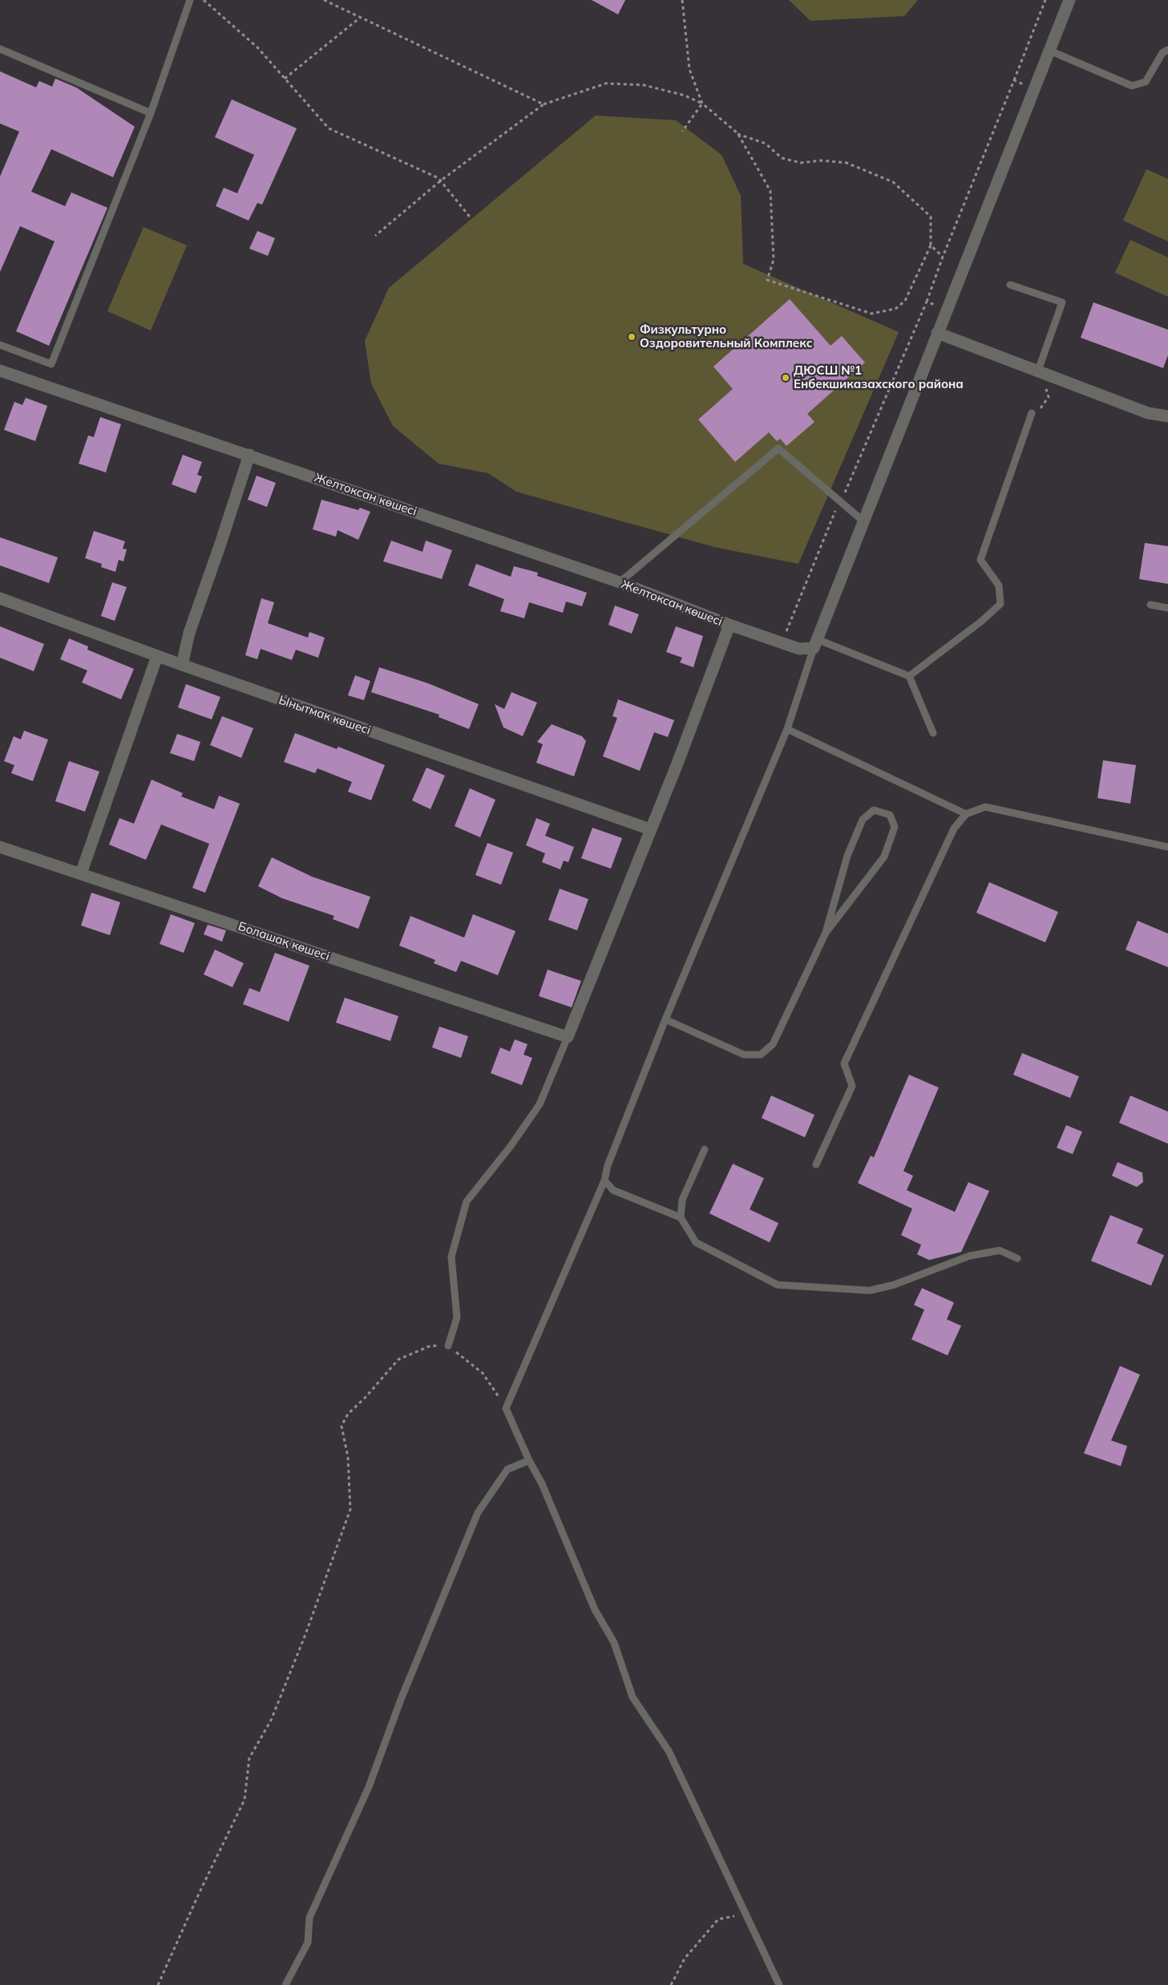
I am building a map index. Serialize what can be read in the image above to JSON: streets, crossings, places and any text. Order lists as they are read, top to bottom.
{
  "streets": {
    "street": ["Желтоксан көшесі", "Ынытмак көшесі", "Болашақ көшесі"]
  },
  "places": ["Физкультурно Оздоровительный Комплекс", "ДЮСШ №1 Енбекшиказахского района"]
}
